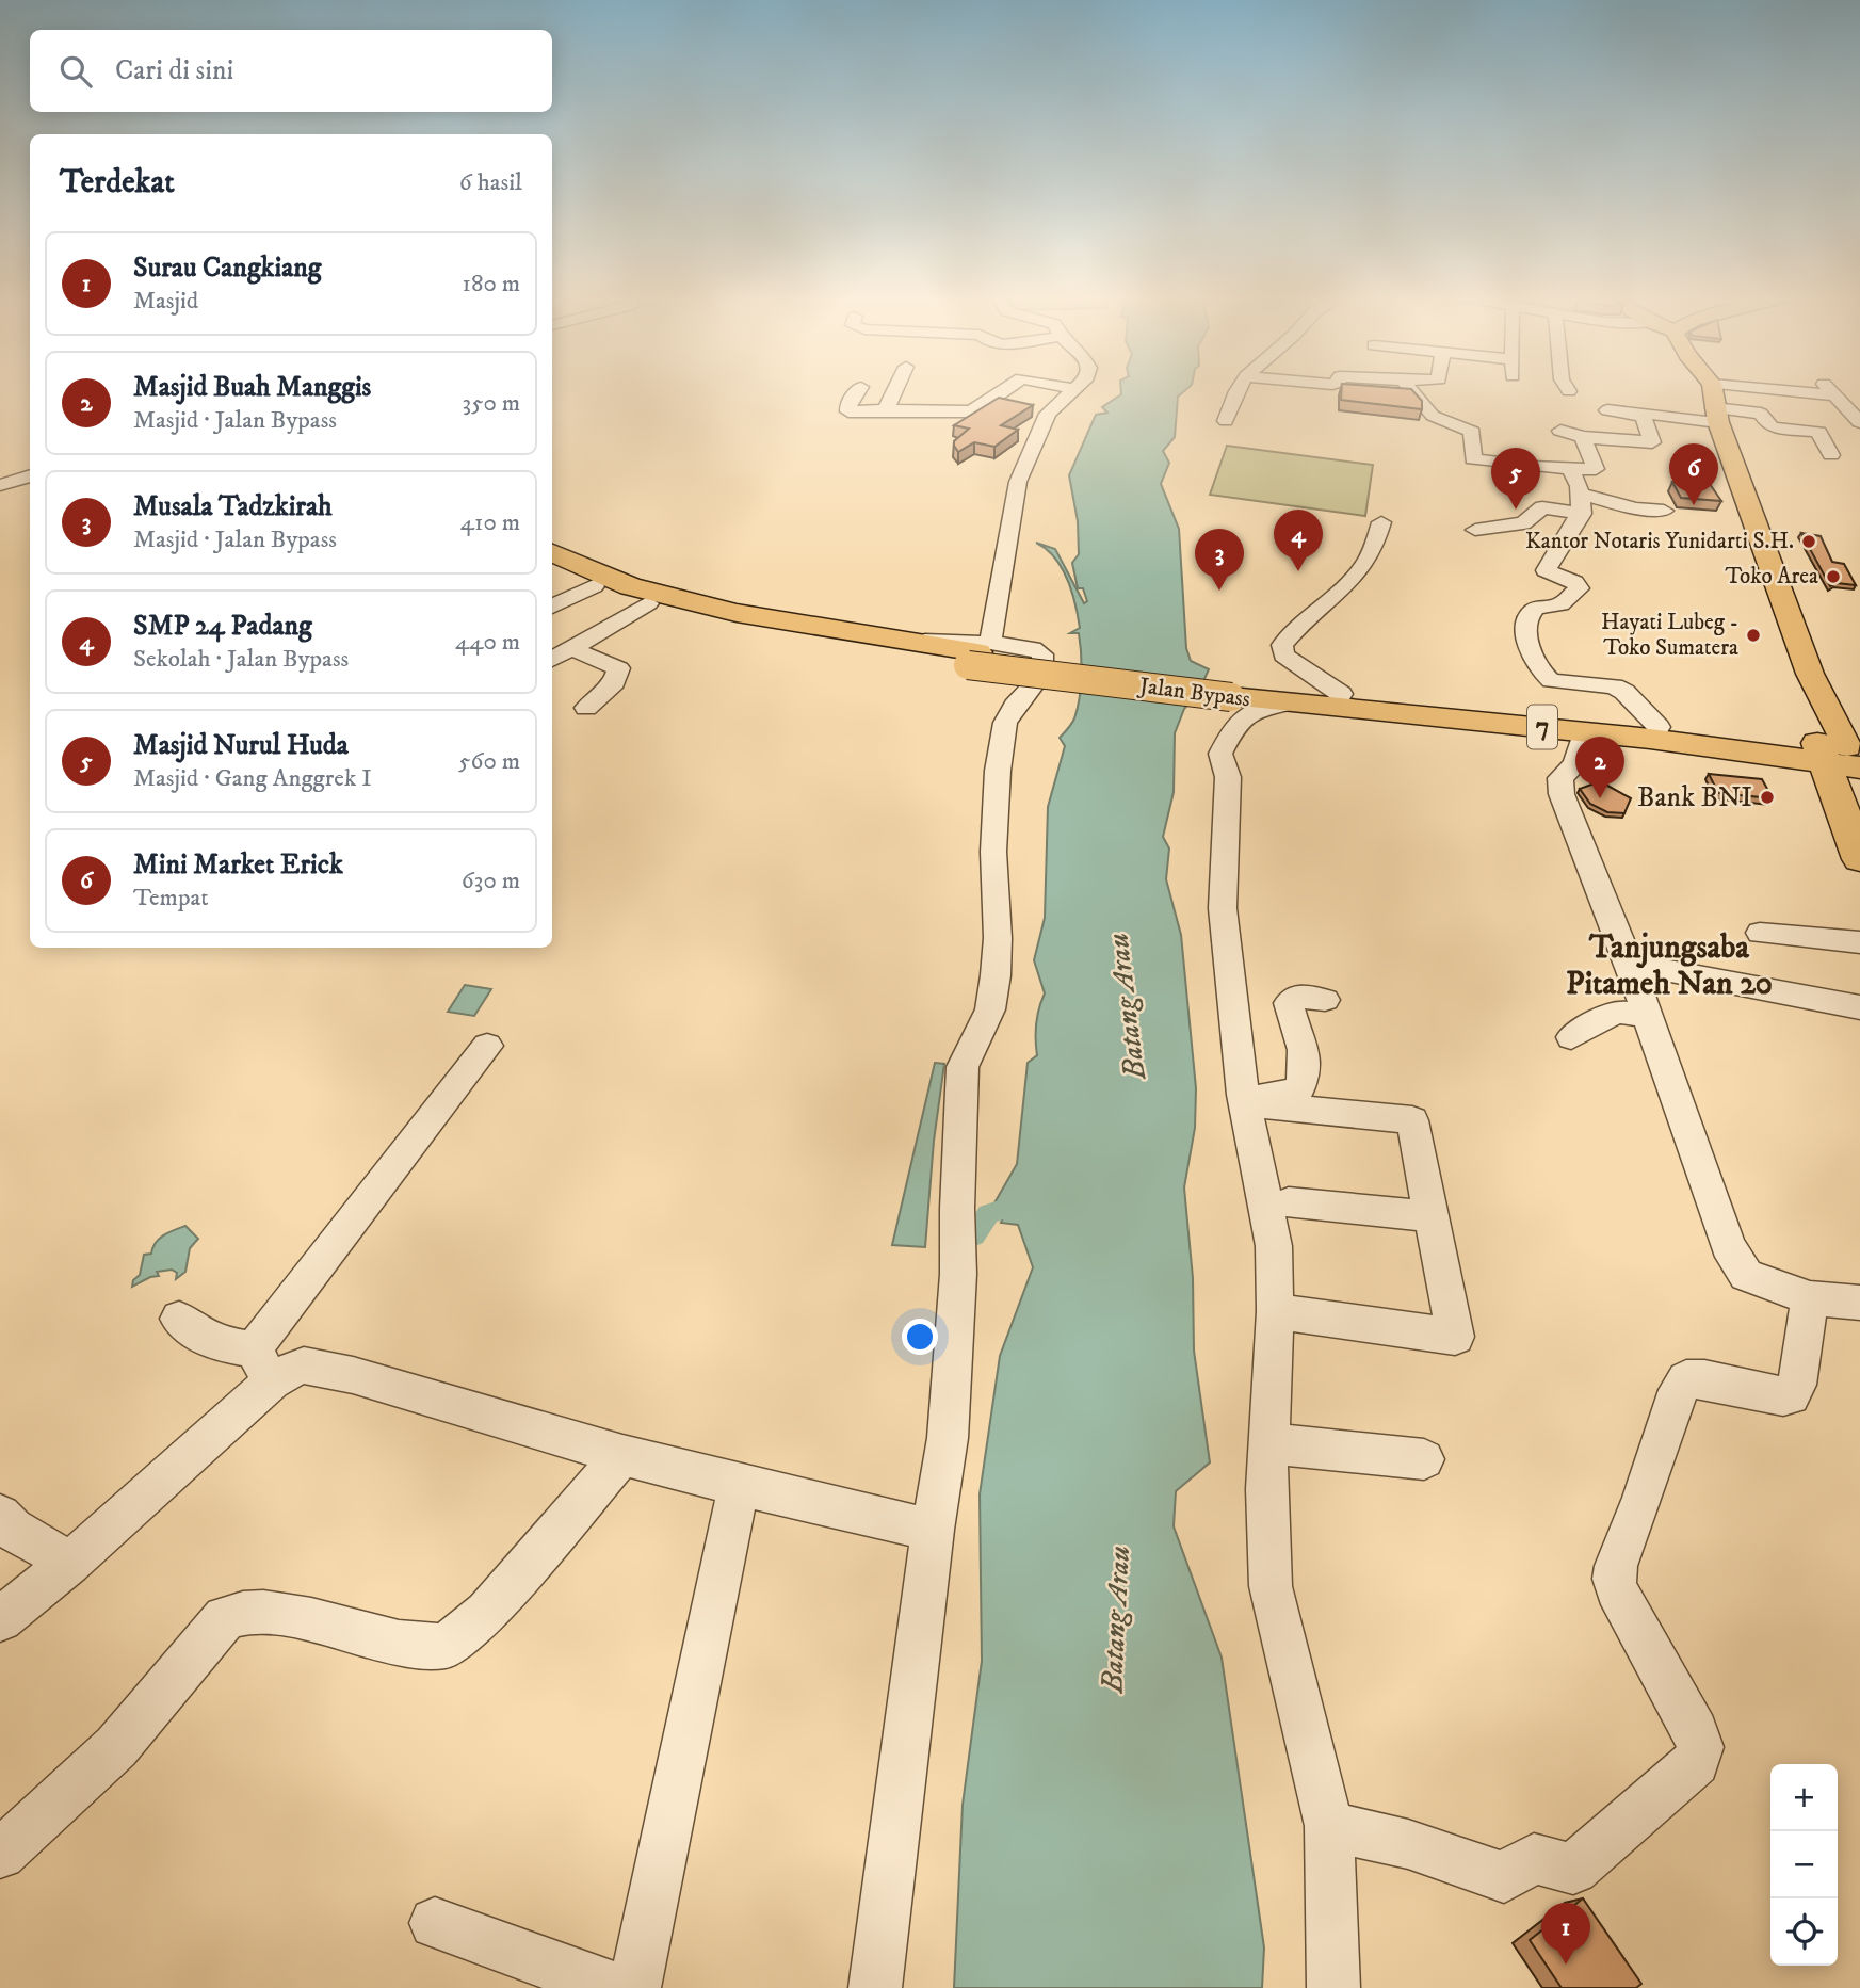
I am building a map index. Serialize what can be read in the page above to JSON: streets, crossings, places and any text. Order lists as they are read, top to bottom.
{
  "streets": {
    "highway": ["Jalan Bypass", "7"]
  },
  "districts": ["Tanjungsaba Pitameh Nan 20"],
  "water": ["Batang Arau"],
  "places": [
    "Kantor Notaris Yunidarti S.H.",
    "Toko Area",
    "Hayati Lubeg - Toko Sumatera",
    "Bank BNI"
  ],
  "page": {
    "search": "Cari di sini",
    "heading": ["Terdekat", "6 hasil"],
    "list": [
      {
        "mark": "1",
        "name": "Surau Cangkiang",
        "note": "Masjid",
        "value": "180 m"
      },
      {
        "mark": "2",
        "name": "Masjid Buah Manggis",
        "note": "Masjid · Jalan Bypass",
        "value": "350 m"
      },
      {
        "mark": "3",
        "name": "Musala Tadzkirah",
        "note": "Masjid · Jalan Bypass",
        "value": "410 m"
      },
      {
        "mark": "4",
        "name": "SMP 24 Padang",
        "note": "Sekolah · Jalan Bypass",
        "value": "440 m"
      },
      {
        "mark": "5",
        "name": "Masjid Nurul Huda",
        "note": "Masjid · Gang Anggrek I",
        "value": "560 m"
      },
      {
        "mark": "6",
        "name": "Mini Market Erick",
        "note": "Tempat",
        "value": "630 m"
      }
    ],
    "pins": [
      "6",
      "5",
      "4",
      "3",
      "2",
      "1"
    ],
    "map_buttons": ["+", "−"]
  }
}
